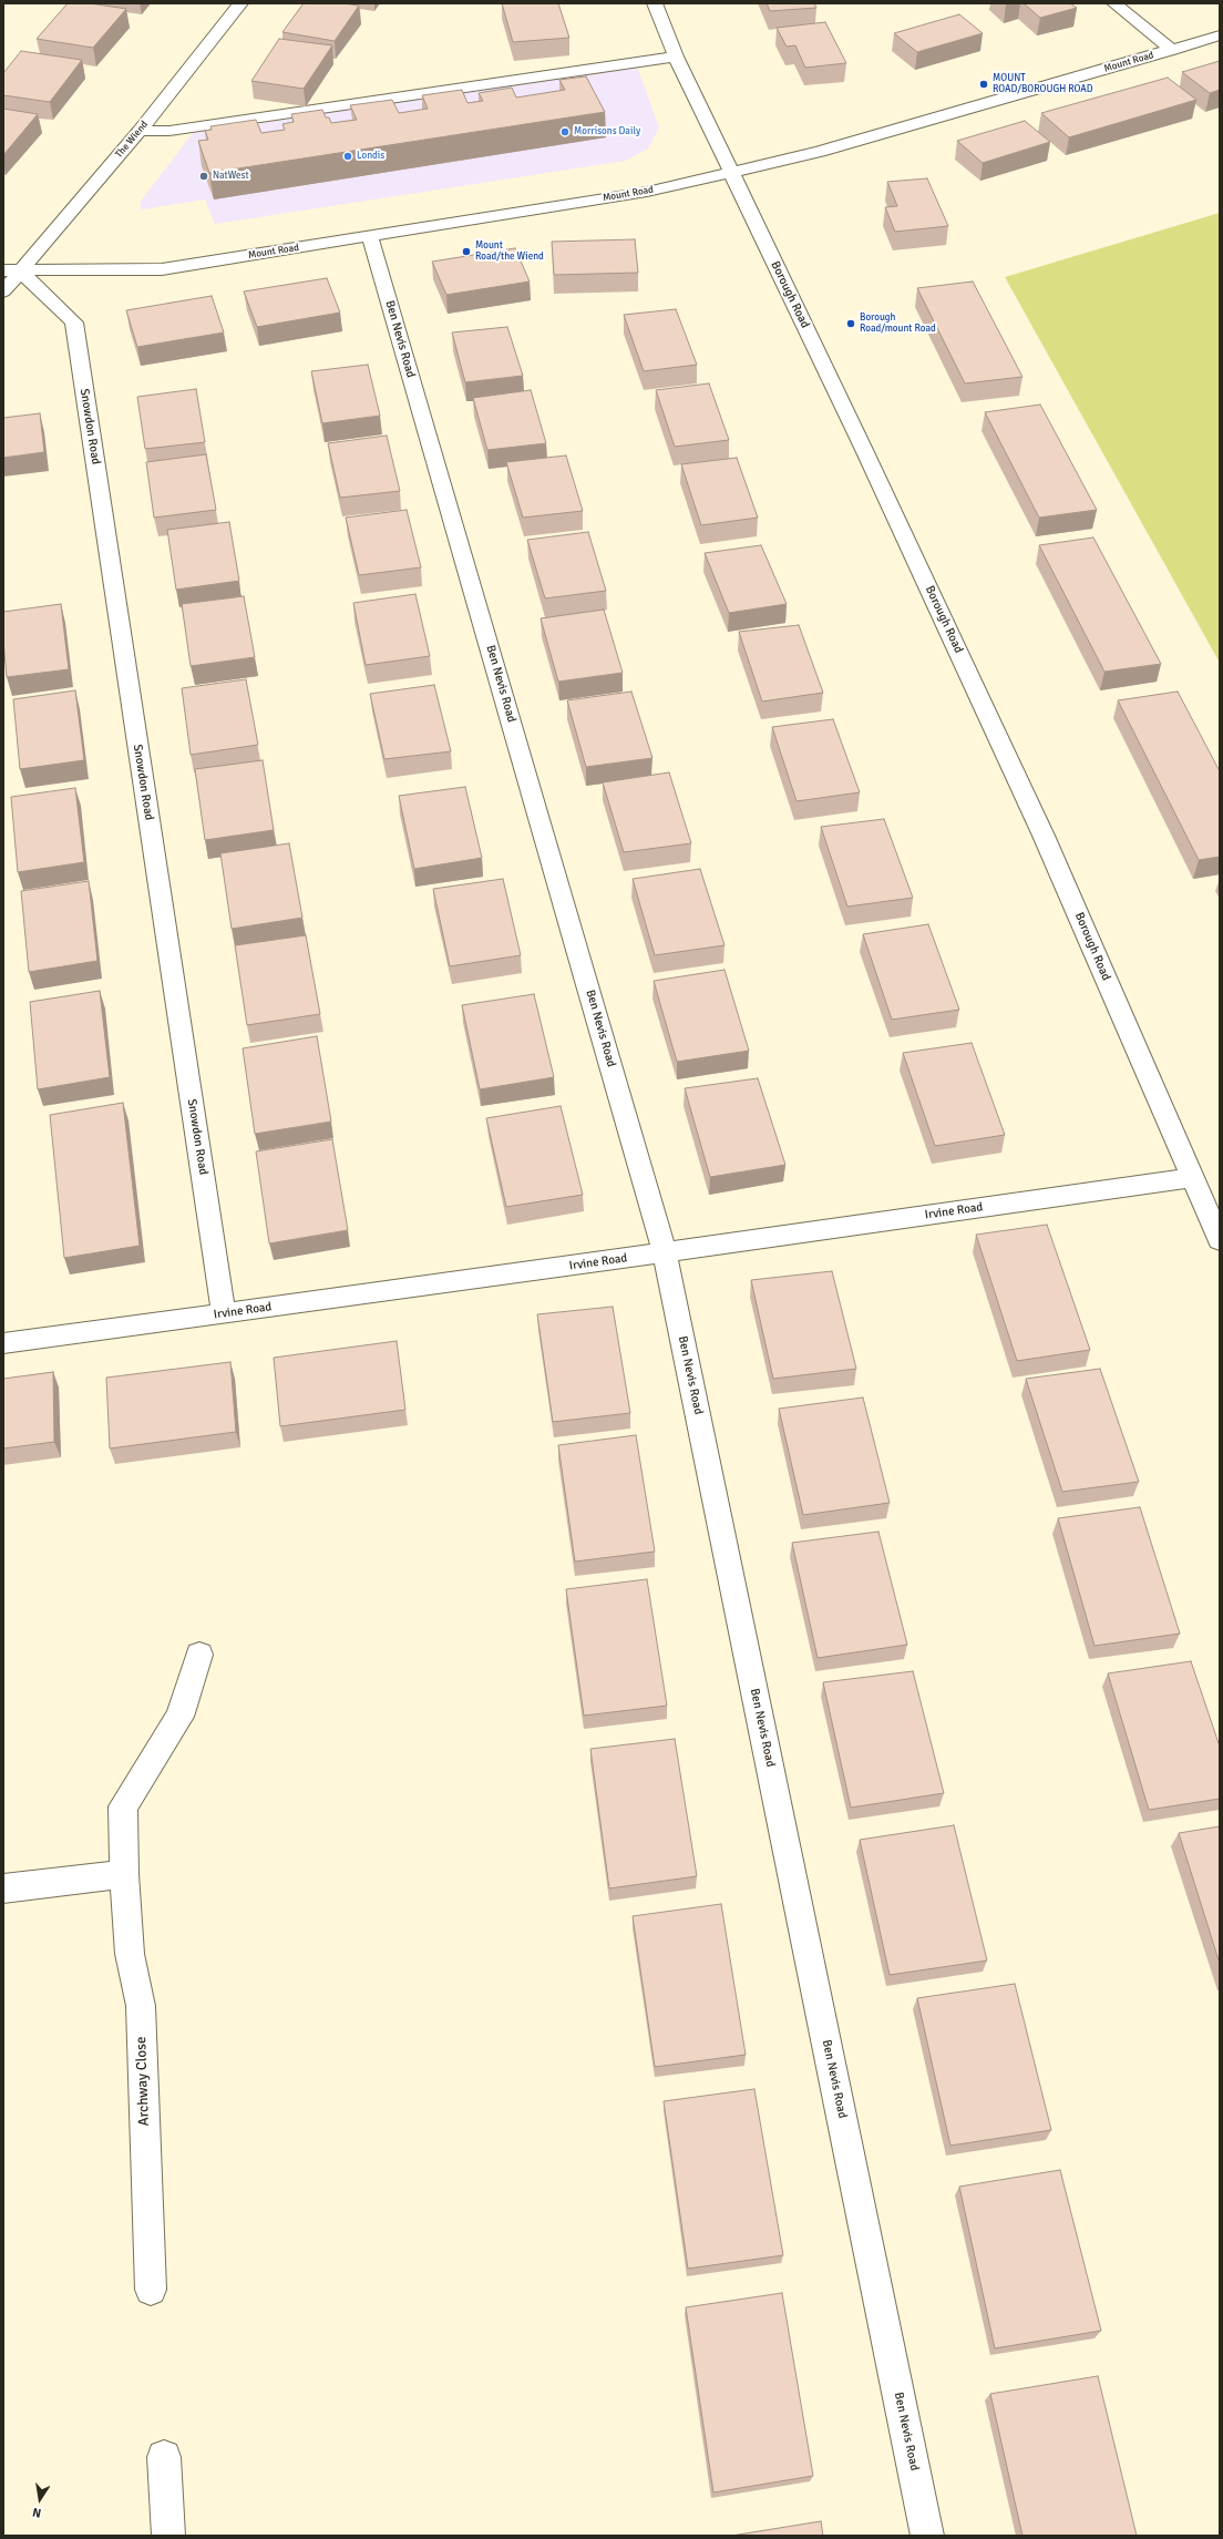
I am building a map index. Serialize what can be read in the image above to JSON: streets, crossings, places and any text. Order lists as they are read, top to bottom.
{
  "streets": {
    "street": [
      "Mount Road",
      "The Wiend",
      "Borough Road",
      "Ben Nevis Road",
      "Snowdon Road",
      "Irvine Road",
      "Archway Close"
    ]
  },
  "crossings": [
    ["Mount Road", "The Wiend"],
    ["Mount Road", "Borough Road"],
    ["Mount Road", "Ben Nevis Road"],
    ["Mount Road", "Snowdon Road"],
    ["The Wiend", "Snowdon Road"],
    ["Borough Road", "Irvine Road"],
    ["Ben Nevis Road", "Irvine Road"],
    ["Snowdon Road", "Irvine Road"]
  ],
  "places": [
    "MOUNT ROAD/BOROUGH ROAD",
    "Morrisons Daily",
    "Londis",
    "NatWest",
    "Mount Road/the Wiend",
    "Borough Road/mount Road"
  ],
  "north": "bottom"
}
